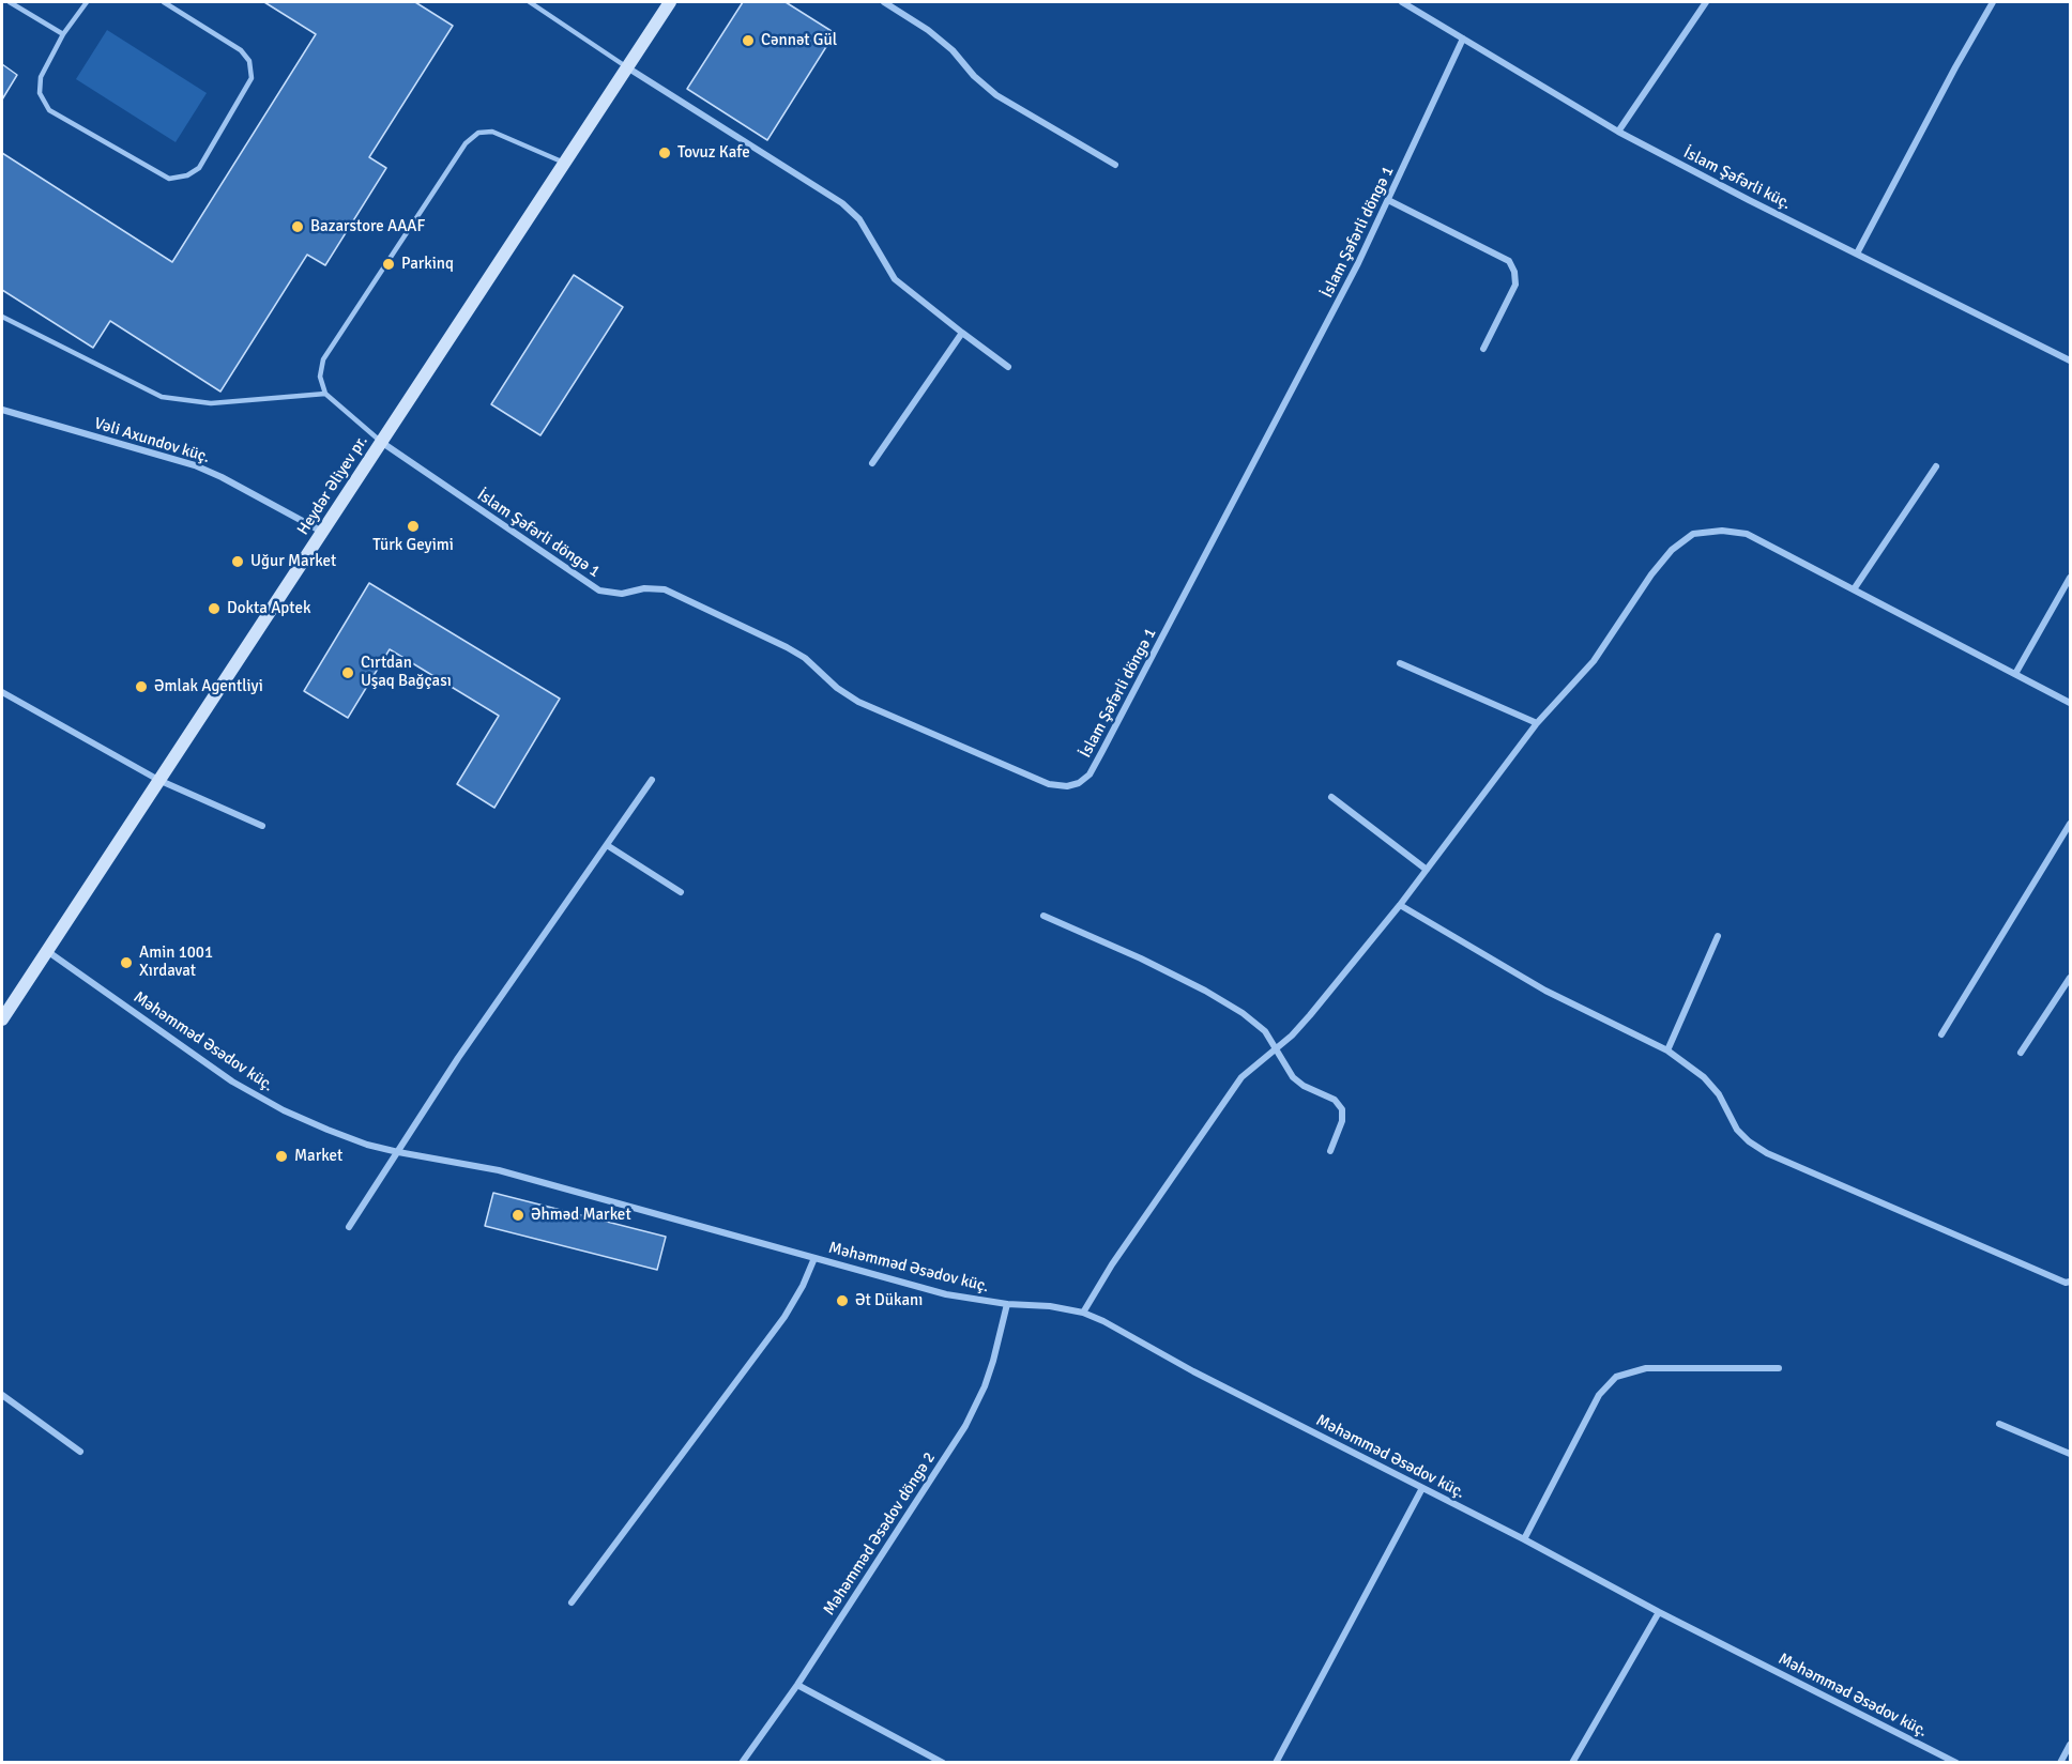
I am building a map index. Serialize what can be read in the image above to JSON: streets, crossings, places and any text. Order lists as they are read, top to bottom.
{
  "streets": {
    "main road": ["Heydər Əliyev pr."],
    "street": [
      "İslam Şəfərli küç.",
      "İslam Şəfərli döngə 1",
      "Vəli Axundov küç.",
      "Məhəmməd Əsədov küç.",
      "Məhəmməd Əsədov döngə 2"
    ]
  },
  "crossings": [
    ["İslam Şəfərli küç.", "İslam Şəfərli döngə 1"],
    ["İslam Şəfərli döngə 1", "Heydər Əliyev pr."],
    ["Vəli Axundov küç.", "Heydər Əliyev pr."],
    ["Heydər Əliyev pr.", "Məhəmməd Əsədov küç."],
    ["Məhəmməd Əsədov küç.", "Məhəmməd Əsədov döngə 2"]
  ],
  "places": [
    "Cənnət Gül",
    "Tovuz Kafe",
    "Bazarstore AAAF",
    "Parkinq",
    "Türk Geyimi",
    "Uğur Market",
    "Dokta Aptek",
    "Cırtdan Uşaq Bağçası",
    "Əmlak Agentliyi",
    "Amin 1001 Xırdavat",
    "Market",
    "Əhməd Market",
    "Ət Dükanı"
  ]
}
